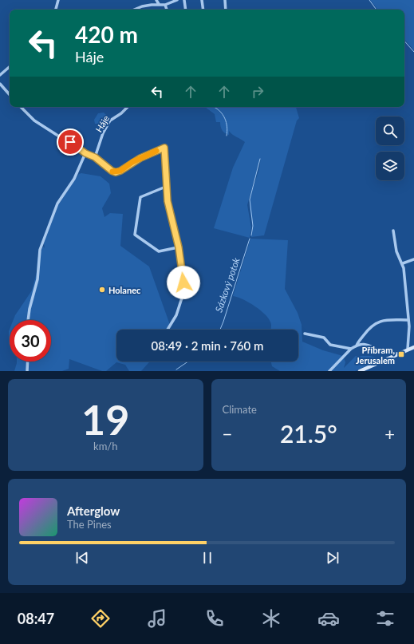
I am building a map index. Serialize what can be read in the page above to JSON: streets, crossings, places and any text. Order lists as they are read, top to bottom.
{
  "streets": {
    "street": ["Háje"]
  },
  "water": ["Sázkový potok"],
  "places": {
    "other": ["Holanec"],
    "transit": ["Příbram, Jerusalem"]
  },
  "page": {
    "turn": ["420 m", "Háje"],
    "limit": "30",
    "trip": "08:49 · 2 min · 760 m",
    "tile": [
      ["19", "km/h"],
      "Climate"
    ],
    "heat": ["−", "21.5°", "+"],
    "song": ["Afterglow", "The Pines"],
    "tabs": "08:47"
  }
}
